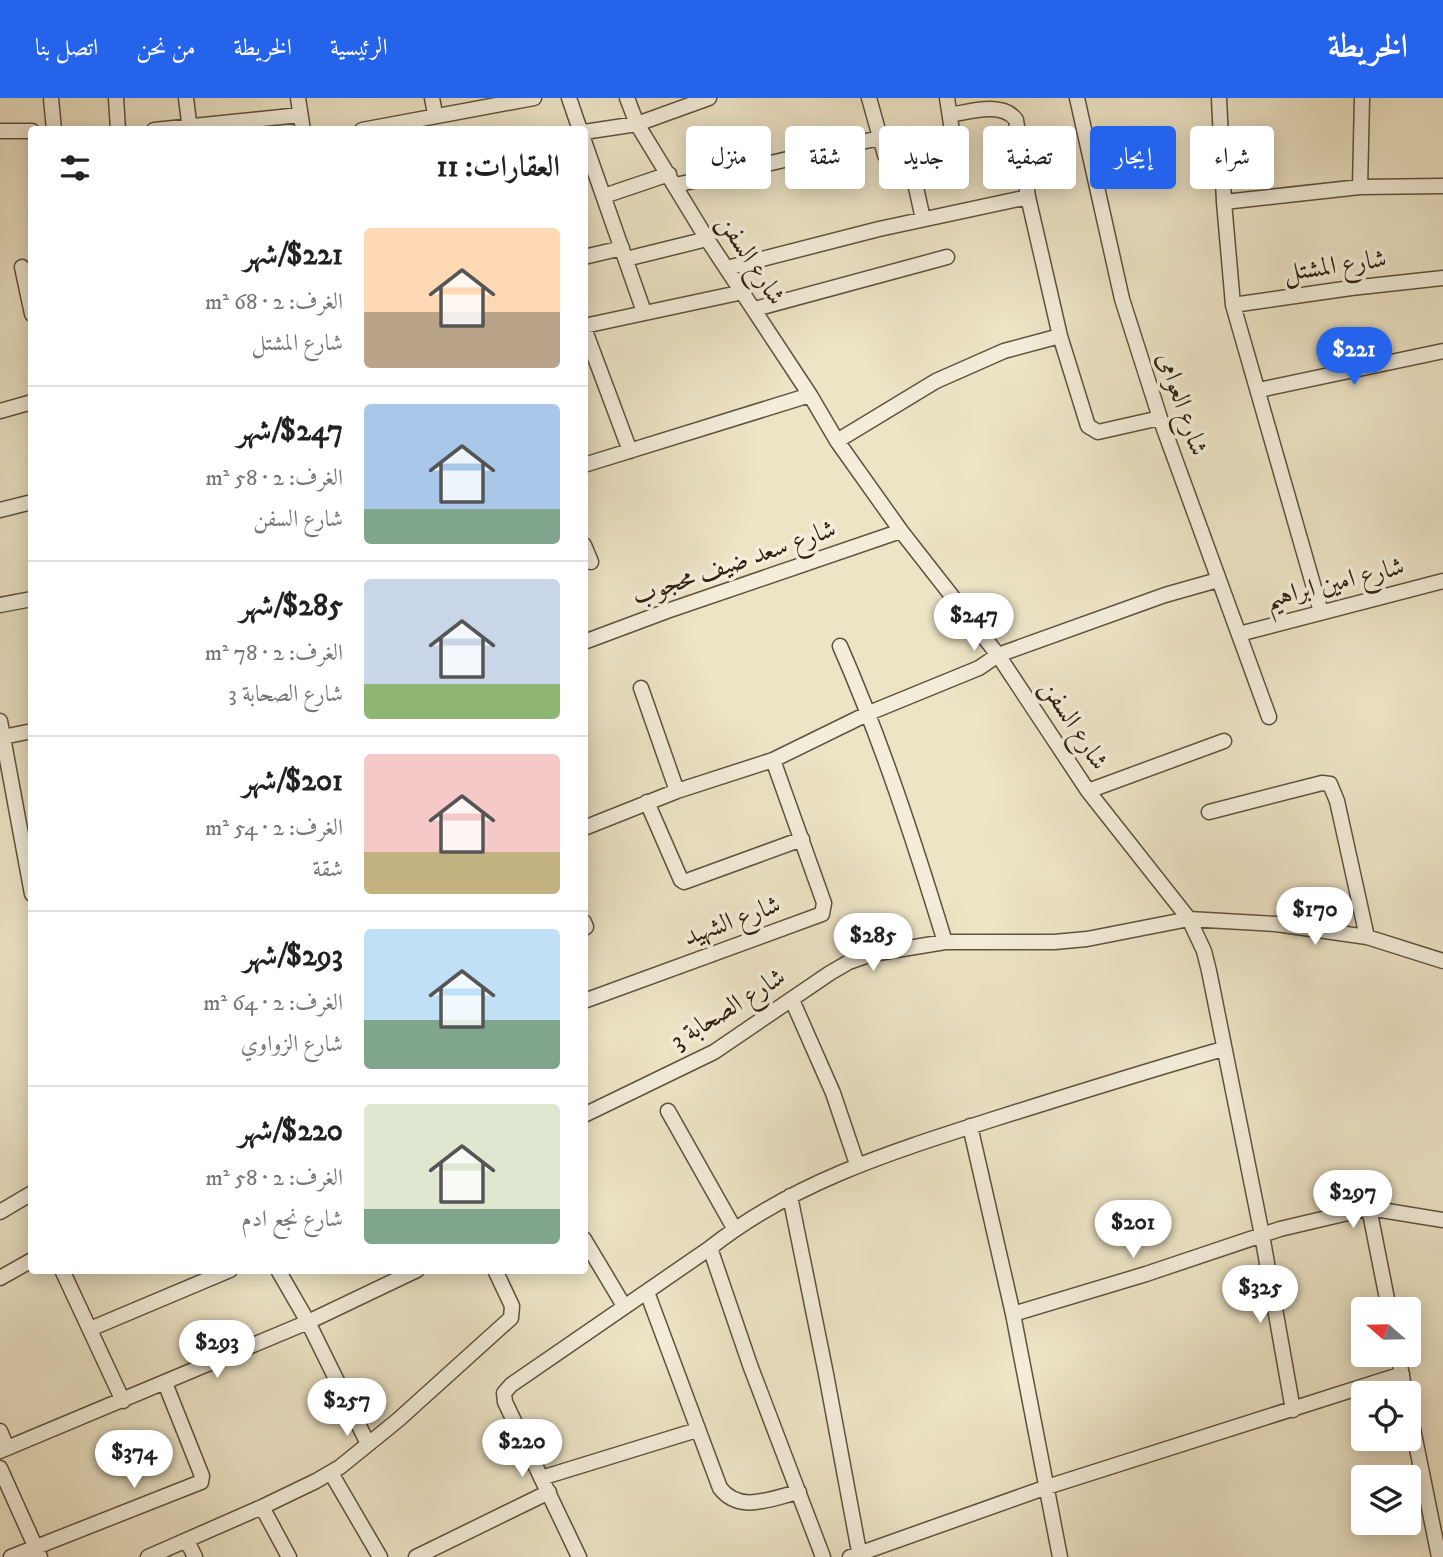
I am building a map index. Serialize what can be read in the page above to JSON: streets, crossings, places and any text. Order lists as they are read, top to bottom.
{
  "streets": {
    "street": [
      "شارع السفن",
      "شارع المشتل",
      "شارع العوامى",
      "شارع سعد ضيف محجوب",
      "شارع امين ابراهيم",
      "شارع الشهيد",
      "شارع الصحابة 3"
    ]
  },
  "crossings": [
    ["شارع السفن", "شارع سعد ضيف محجوب"],
    ["شارع السفن", "شارع الصحابة 3"],
    ["شارع العوامى", "شارع امين ابراهيم"]
  ],
  "north": "left",
  "page": {
    "header": "الخريطة",
    "nav": [
      "الرئيسية",
      "الخريطة",
      "من نحن",
      "اتصل بنا"
    ],
    "chip": [
      "شراء",
      "إيجار",
      "تصفية",
      "جديد",
      "شقة",
      "منزل"
    ],
    "heading": "العقارات: 11",
    "list": [
      {
        "name": "$221/شهر",
        "note": "الغرف: 2 · 68 m² · شارع المشتل"
      },
      {
        "name": "$247/شهر",
        "note": "الغرف: 2 · 58 m² · شارع السفن"
      },
      {
        "name": "$285/شهر",
        "note": "الغرف: 2 · 78 m² · شارع الصحابة 3"
      },
      {
        "name": "$201/شهر",
        "note": "الغرف: 2 · 54 m² · شقة"
      },
      {
        "name": "$293/شهر",
        "note": "الغرف: 2 · 64 m² · شارع الزواوي"
      },
      {
        "name": "$220/شهر",
        "note": "الغرف: 2 · 58 m² · شارع نجع ادم"
      }
    ],
    "price": [
      "$221",
      "$247",
      "$170",
      "$285",
      "$297",
      "$201",
      "$325",
      "$293",
      "$257",
      "$220",
      "$374"
    ]
  }
}
